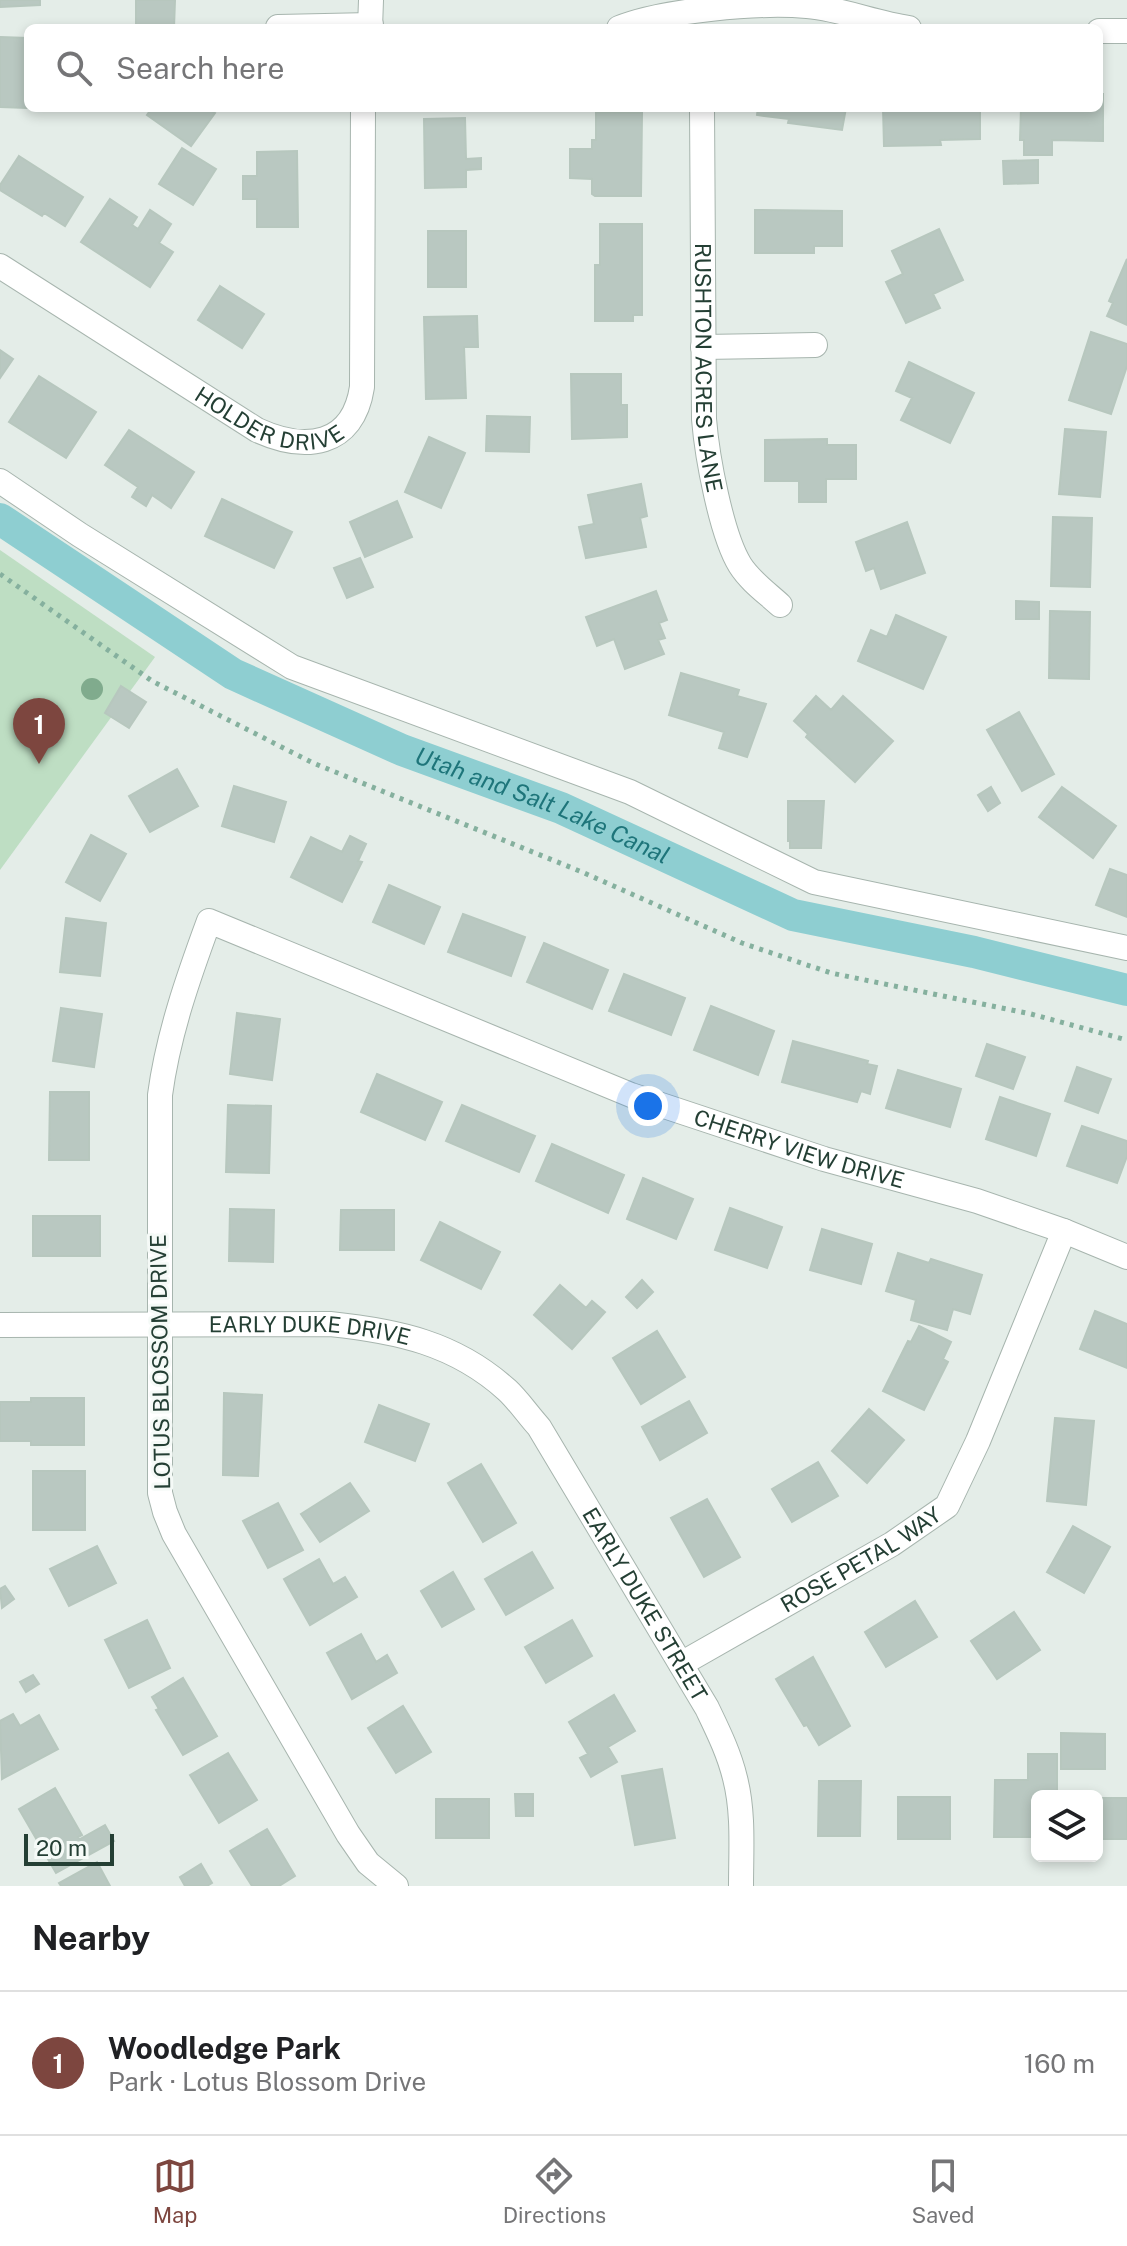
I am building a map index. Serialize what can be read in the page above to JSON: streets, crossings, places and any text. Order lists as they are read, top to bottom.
{
  "streets": {
    "street": [
      "RUSHTON ACRES LANE",
      "HOLDER DRIVE",
      "CHERRY VIEW DRIVE",
      "EARLY DUKE DRIVE",
      "LOTUS BLOSSOM DRIVE",
      "ROSE PETAL WAY",
      "EARLY DUKE STREET"
    ]
  },
  "crossings": [
    ["CHERRY VIEW DRIVE", "LOTUS BLOSSOM DRIVE"],
    ["CHERRY VIEW DRIVE", "ROSE PETAL WAY"],
    ["EARLY DUKE DRIVE", "LOTUS BLOSSOM DRIVE"],
    ["EARLY DUKE DRIVE", "EARLY DUKE STREET"],
    ["ROSE PETAL WAY", "EARLY DUKE STREET"]
  ],
  "water": ["Utah and Salt Lake Canal"],
  "scale_bar": "20 m",
  "page": {
    "search": "Search here",
    "pins": "1",
    "scale": "20 m",
    "heading": "Nearby",
    "list": [
      {
        "mark": "1",
        "name": "Woodledge Park",
        "note": "Park · Lotus Blossom Drive",
        "value": "160 m"
      }
    ],
    "nav": ["Map", "Directions", "Saved"]
  }
}
